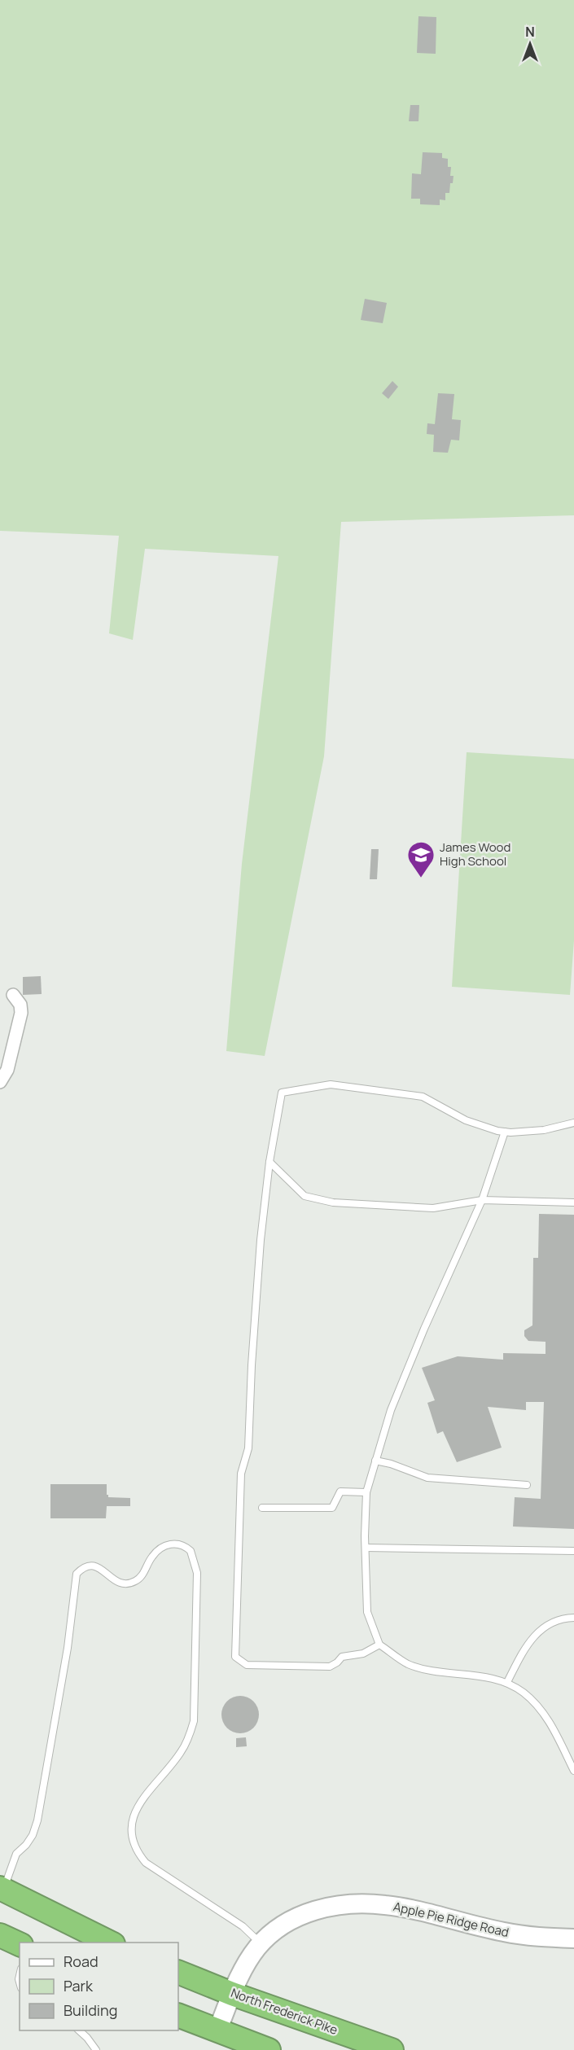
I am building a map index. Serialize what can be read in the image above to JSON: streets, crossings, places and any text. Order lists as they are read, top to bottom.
{
  "streets": {
    "highway": ["North Frederick Pike"],
    "street": ["Apple Pie Ridge Road"]
  },
  "crossings": [
    ["Apple Pie Ridge Road", "North Frederick Pike"]
  ],
  "places": {
    "school or university": ["James Wood High School"]
  },
  "legend": ["Road", "Park", "Building"],
  "north": "top"
}
